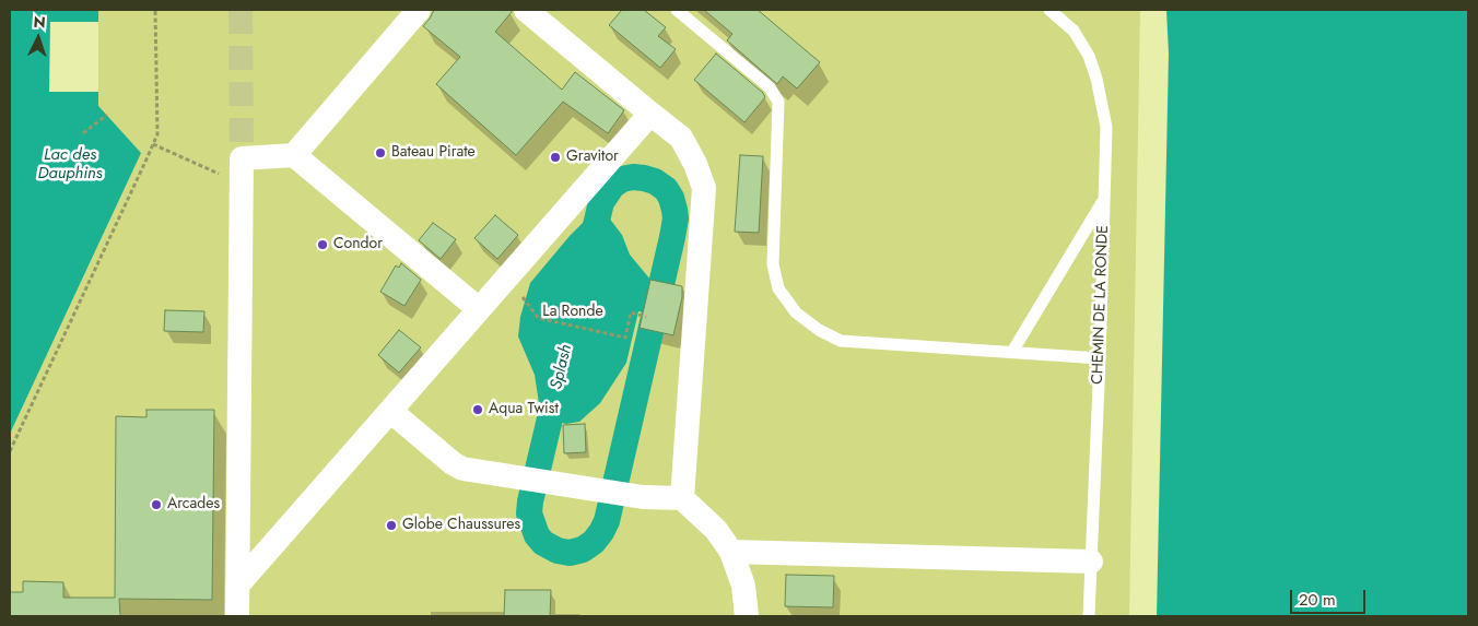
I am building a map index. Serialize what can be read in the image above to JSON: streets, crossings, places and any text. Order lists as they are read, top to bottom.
{
  "streets": {
    "lane": ["CHEMIN DE LA RONDE"]
  },
  "water": ["Lac des Dauphins", "Splash"],
  "parks": ["La Ronde"],
  "places": [
    "Bateau Pirate",
    "Gravitor",
    "Condor",
    "Aqua Twist",
    "Arcades",
    "Globe Chaussures"
  ],
  "scale_bar": "20 m",
  "north": "top"
}
